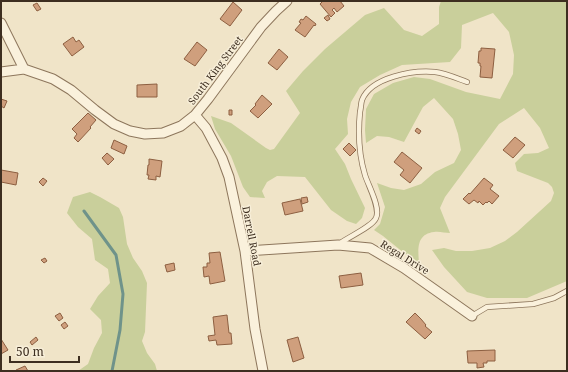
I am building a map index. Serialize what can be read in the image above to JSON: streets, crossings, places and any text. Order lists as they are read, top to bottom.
{
  "streets": {
    "street": ["South King Street", "Darrell Road", "Regal Drive"]
  },
  "crossings": [
    ["South King Street", "Darrell Road"],
    ["Darrell Road", "Regal Drive"]
  ],
  "scale_bar": "50 m"
}
